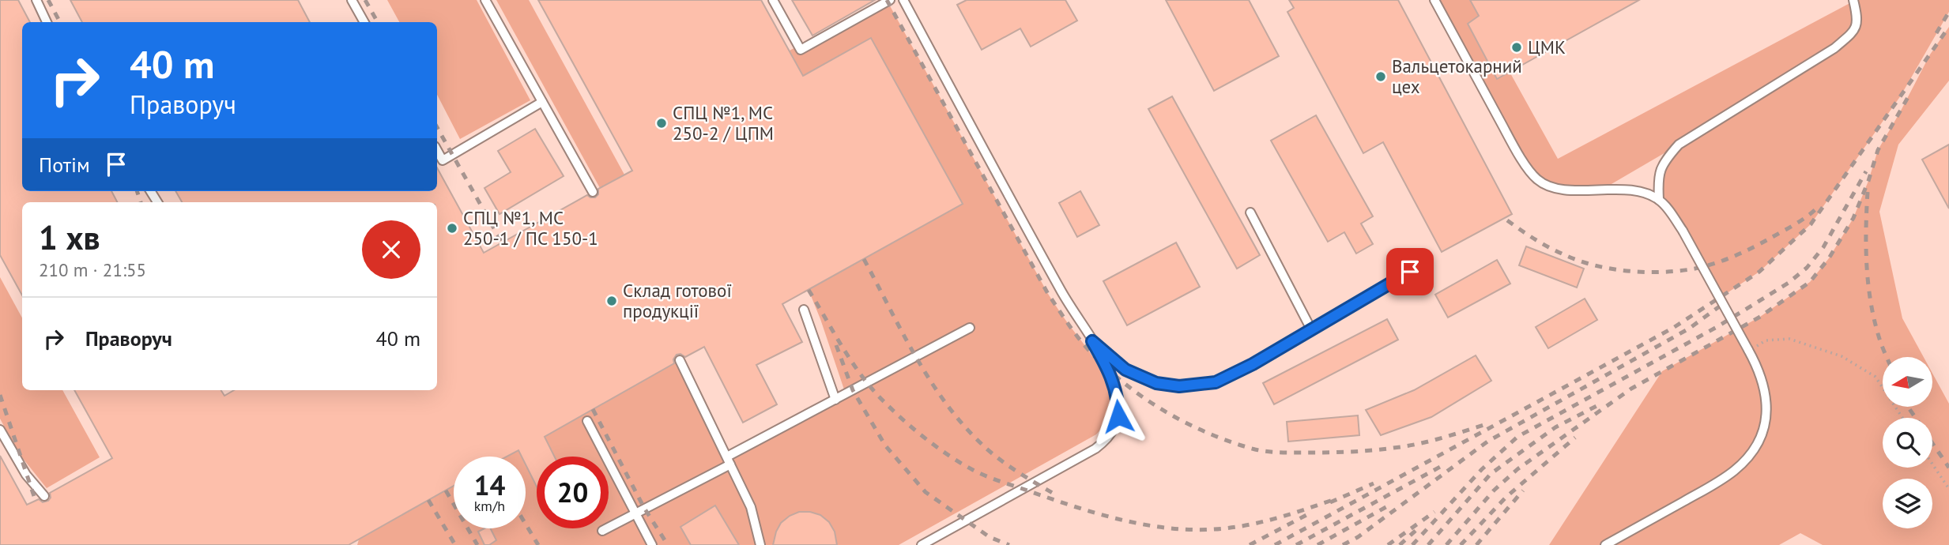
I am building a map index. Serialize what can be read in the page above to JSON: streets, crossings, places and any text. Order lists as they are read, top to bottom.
{
  "places": [
    "ЦМК",
    "Вальцетокарний цех",
    "СПЦ №1, МС 250-2 / ЦПМ",
    "СПЦ №1, МС 250-1 / ПС 150-1",
    "Склад готової продукції"
  ],
  "north": "left",
  "page": {
    "turn": ["40 m", "Праворуч"],
    "then": "Потім",
    "heading": ["1 хв", "210 m · 21:55"],
    "list": [
      {
        "name": "Праворуч",
        "value": "40 m"
      }
    ],
    "speed": "14 km/h",
    "limit": "20"
  }
}
